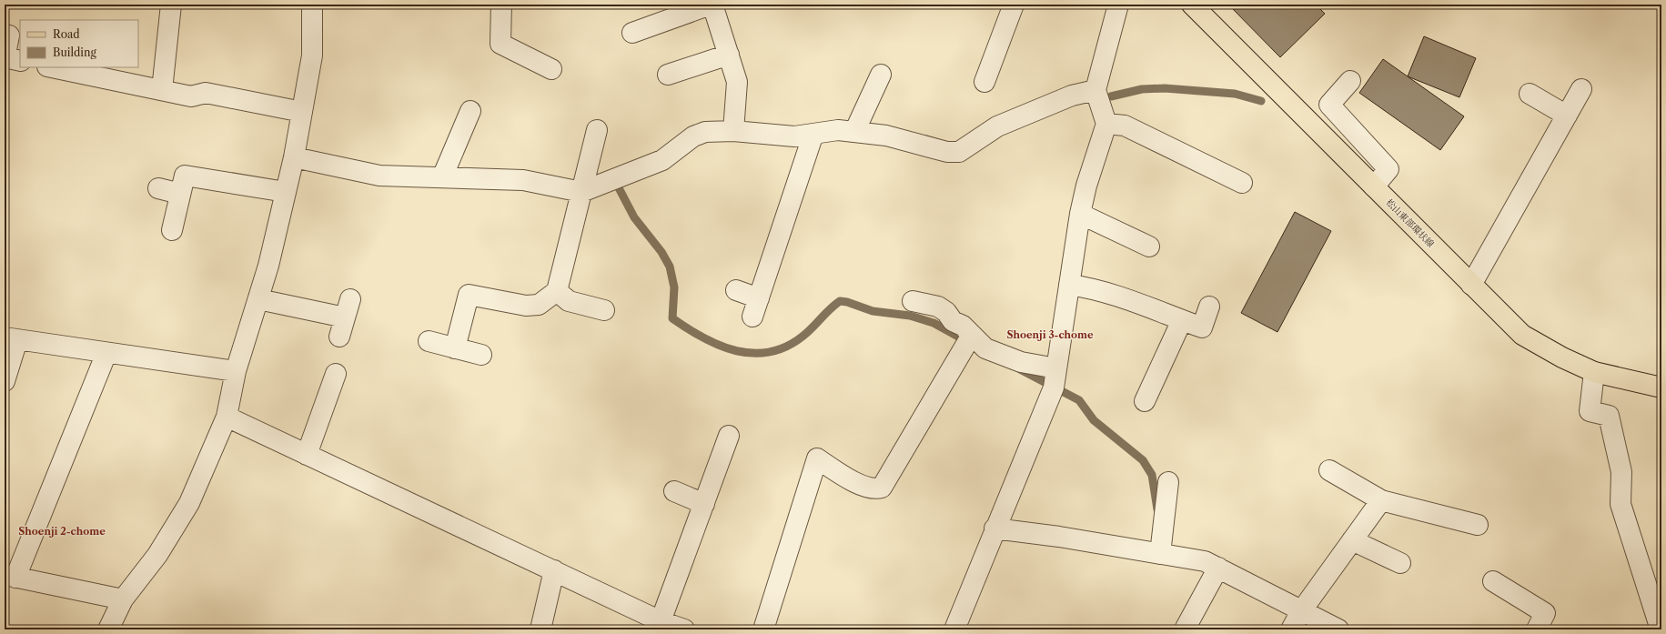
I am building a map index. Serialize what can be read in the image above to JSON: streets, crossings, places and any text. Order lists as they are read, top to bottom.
{
  "streets": {
    "main road": ["松山東部環状線"]
  },
  "districts": ["Shoenji 3-chome", "Shoenji 2-chome"],
  "legend": ["Road", "Building"]
}
